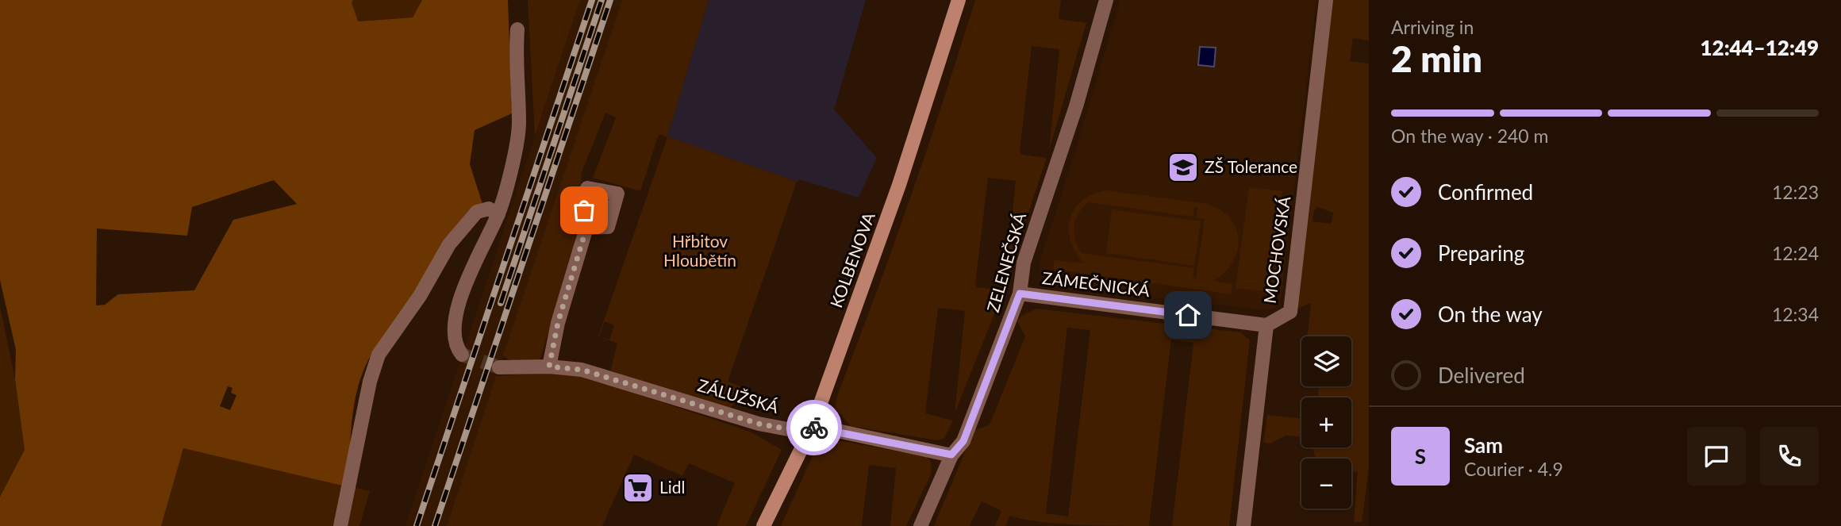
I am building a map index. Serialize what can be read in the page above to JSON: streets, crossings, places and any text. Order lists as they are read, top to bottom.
{
  "streets": {
    "main road": ["KOLBENOVA"],
    "street": [
      "MOCHOVSKÁ",
      "ZELENEČSKÁ",
      "ZÁMEČNICKÁ",
      "ZÁLUŽSKÁ"
    ]
  },
  "crossings": [
    ["MOCHOVSKÁ", "ZÁMEČNICKÁ"],
    ["KOLBENOVA", "ZÁLUŽSKÁ"],
    ["ZELENEČSKÁ", "ZÁMEČNICKÁ"],
    ["ZELENEČSKÁ", "ZÁLUŽSKÁ"]
  ],
  "parks": ["Hřbitov Hloubětín"],
  "places": {
    "school or university": ["ZŠ Tolerance"],
    "supermarket": ["Lidl"]
  },
  "page": {
    "heading": ["2 min", "Arriving in", "12:44–12:49"],
    "panel": ["Sam", "Courier · 4.9"],
    "bar": "On the way · 240 m",
    "list": [
      ["Confirmed", "12:23"],
      ["Preparing", "12:24"],
      ["On the way", "12:34"],
      "Delivered"
    ],
    "map_buttons": ["+", "−"],
    "round": "S"
  }
}
